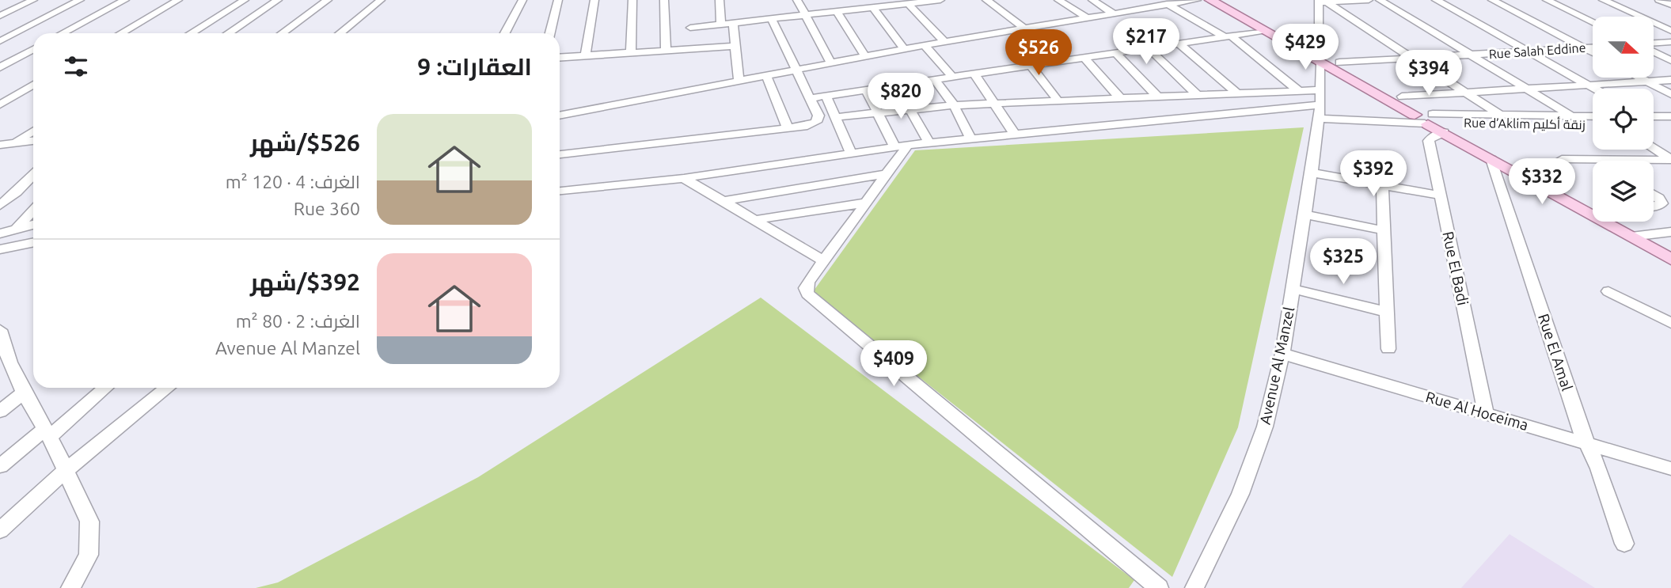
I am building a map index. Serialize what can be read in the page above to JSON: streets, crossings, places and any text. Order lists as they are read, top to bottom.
{
  "streets": {
    "street": [
      "Rue Salah Eddine",
      "Rue d’Aklim زنقة أكليم",
      "Rue El Badi",
      "Rue El Amal",
      "Avenue Al Manzel",
      "Rue Al Hoceima"
    ]
  },
  "crossings": [
    ["Rue d’Aklim زنقة أكليم", "Rue El Badi"],
    ["Rue d’Aklim زنقة أكليم", "Avenue Al Manzel"],
    ["Rue El Badi", "Rue Al Hoceima"],
    ["Rue El Amal", "Rue Al Hoceima"],
    ["Avenue Al Manzel", "Rue Al Hoceima"]
  ],
  "north": "right",
  "page": {
    "price": [
      "$217",
      "$429",
      "$526",
      "$394",
      "$820",
      "$392",
      "$332",
      "$325",
      "$409"
    ],
    "heading": "العقارات: 9",
    "list": [
      {
        "name": "$526/شهر",
        "note": "الغرف: 4 · 120 m² · Rue 360"
      },
      {
        "name": "$392/شهر",
        "note": "الغرف: 2 · 80 m² · Avenue Al Manzel"
      }
    ]
  }
}
